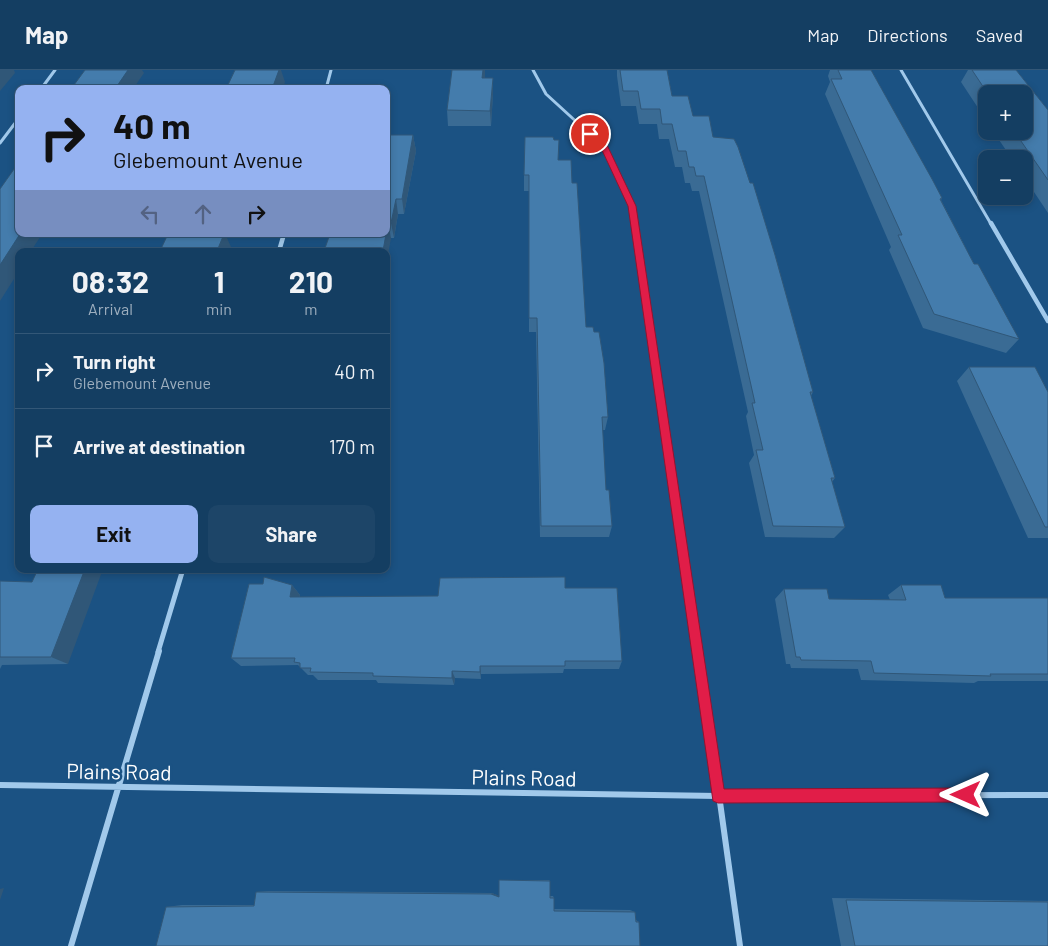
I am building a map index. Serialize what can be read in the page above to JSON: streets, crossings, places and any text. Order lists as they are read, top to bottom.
{
  "streets": {
    "street": ["Plains Road"]
  },
  "page": {
    "header": "Map",
    "nav": ["Map", "Directions", "Saved"],
    "map_buttons": ["+", "−"],
    "turn": ["40 m", "Glebemount Avenue"],
    "eta": [
      "08:32",
      "Arrival",
      "1",
      "min",
      "210",
      "m"
    ],
    "list": [
      {
        "name": "Turn right",
        "note": "Glebemount Avenue",
        "value": "40 m"
      },
      {
        "name": "Arrive at destination",
        "value": "170 m"
      }
    ],
    "buttons": ["Exit", "Share"]
  }
}
